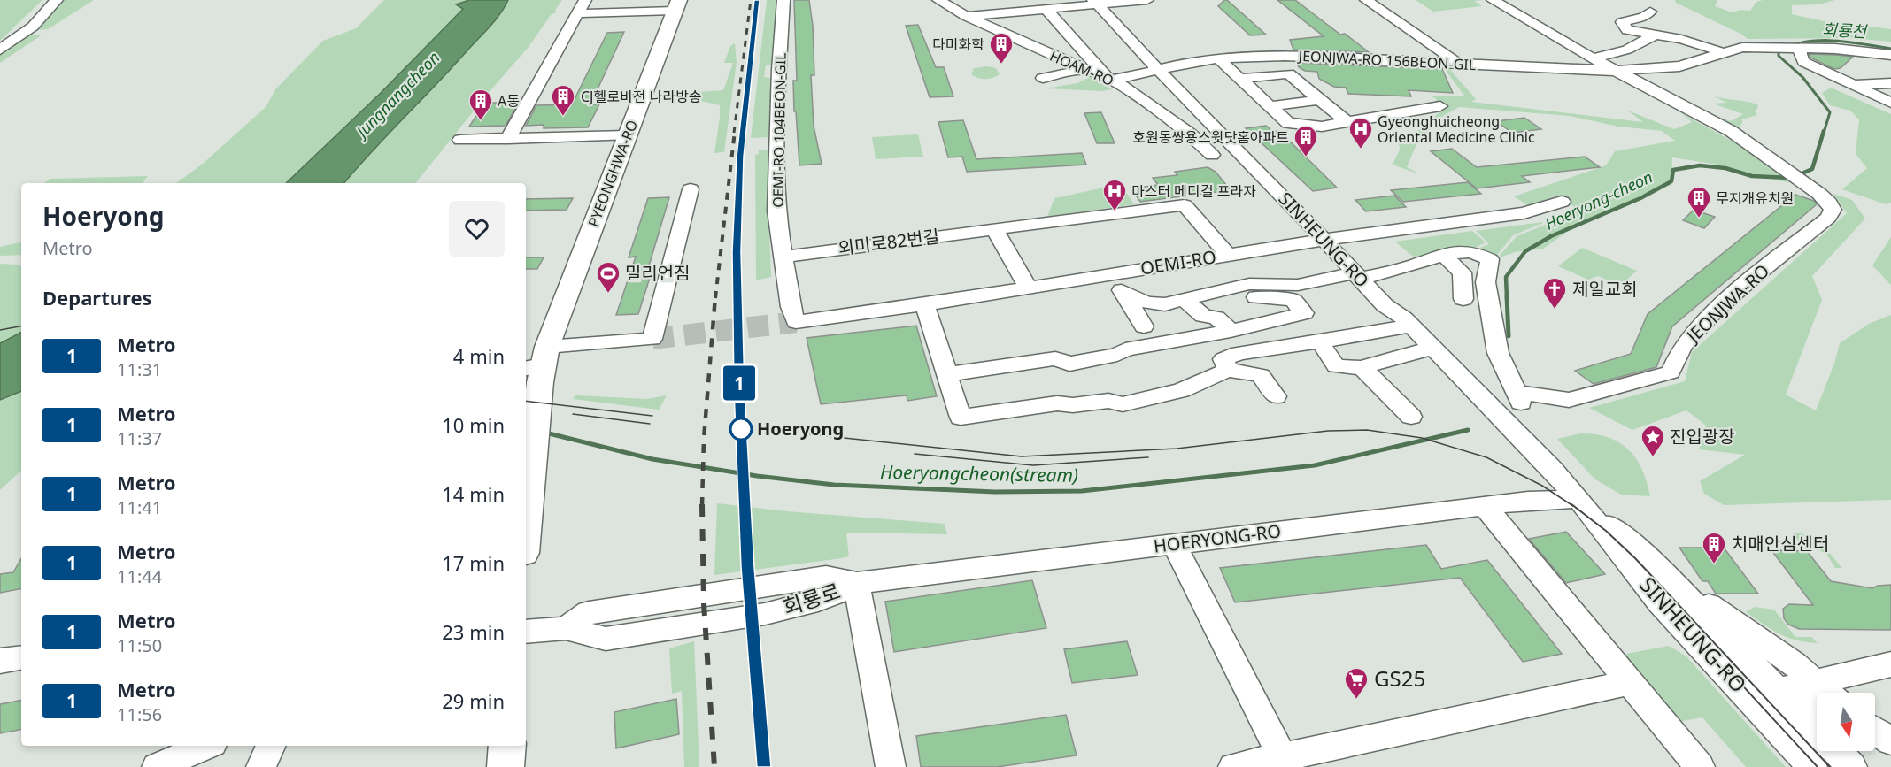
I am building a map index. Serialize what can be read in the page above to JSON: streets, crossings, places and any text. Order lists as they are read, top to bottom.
{
  "streets": {
    "main road": ["PYEONGHWA-RO"],
    "street": [
      "JEONJWA-RO 156BEON-GIL",
      "HOAM-RO",
      "OEMI-RO 104BEON-GIL",
      "SINHEUNG-RO",
      "외미로82번길",
      "OEMI-RO",
      "JEONJWA-RO",
      "HOERYONG-RO",
      "회룡로"
    ]
  },
  "crossings": [
    ["JEONJWA-RO 156BEON-GIL", "HOAM-RO"],
    ["JEONJWA-RO 156BEON-GIL", "SINHEUNG-RO"],
    ["JEONJWA-RO 156BEON-GIL", "JEONJWA-RO"],
    ["OEMI-RO 104BEON-GIL", "외미로82번길"],
    ["OEMI-RO 104BEON-GIL", "OEMI-RO"],
    ["SINHEUNG-RO", "OEMI-RO"],
    ["SINHEUNG-RO", "HOERYONG-RO"],
    ["외미로82번길", "OEMI-RO"],
    ["HOERYONG-RO", "회룡로"]
  ],
  "water": [
    "회룡천",
    "Jungnangcheon",
    "Hoeryong-cheon",
    "Hoeryongcheon(stream)"
  ],
  "places": {
    "building": [
      "다미화학",
      "CJ헬로비전 나라방송",
      "A동",
      "호원동쌍용스윗닷홈아파트",
      "무지개유치원",
      "치매안심센터"
    ],
    "hospital": ["Gyeonghuicheong Oriental Medicine Clinic", "마스터 메디컬 프라자"],
    "sports": ["밀리언짐"],
    "church": ["제일교회"],
    "other": ["Hoeryong"],
    "place": ["진입광장"],
    "supermarket": ["GS25"]
  },
  "lines": ["metro line 1"],
  "north": "bottom",
  "page": {
    "on_map": "1",
    "heading": [
      ["Hoeryong", "Metro"],
      "Departures"
    ],
    "list": [
      {
        "mark": "1",
        "name": "Metro",
        "note": "11:31",
        "value": "4 min"
      },
      {
        "mark": "1",
        "name": "Metro",
        "note": "11:37",
        "value": "10 min"
      },
      {
        "mark": "1",
        "name": "Metro",
        "note": "11:41",
        "value": "14 min"
      },
      {
        "mark": "1",
        "name": "Metro",
        "note": "11:44",
        "value": "17 min"
      },
      {
        "mark": "1",
        "name": "Metro",
        "note": "11:50",
        "value": "23 min"
      },
      {
        "mark": "1",
        "name": "Metro",
        "note": "11:56",
        "value": "29 min"
      }
    ]
  }
}
